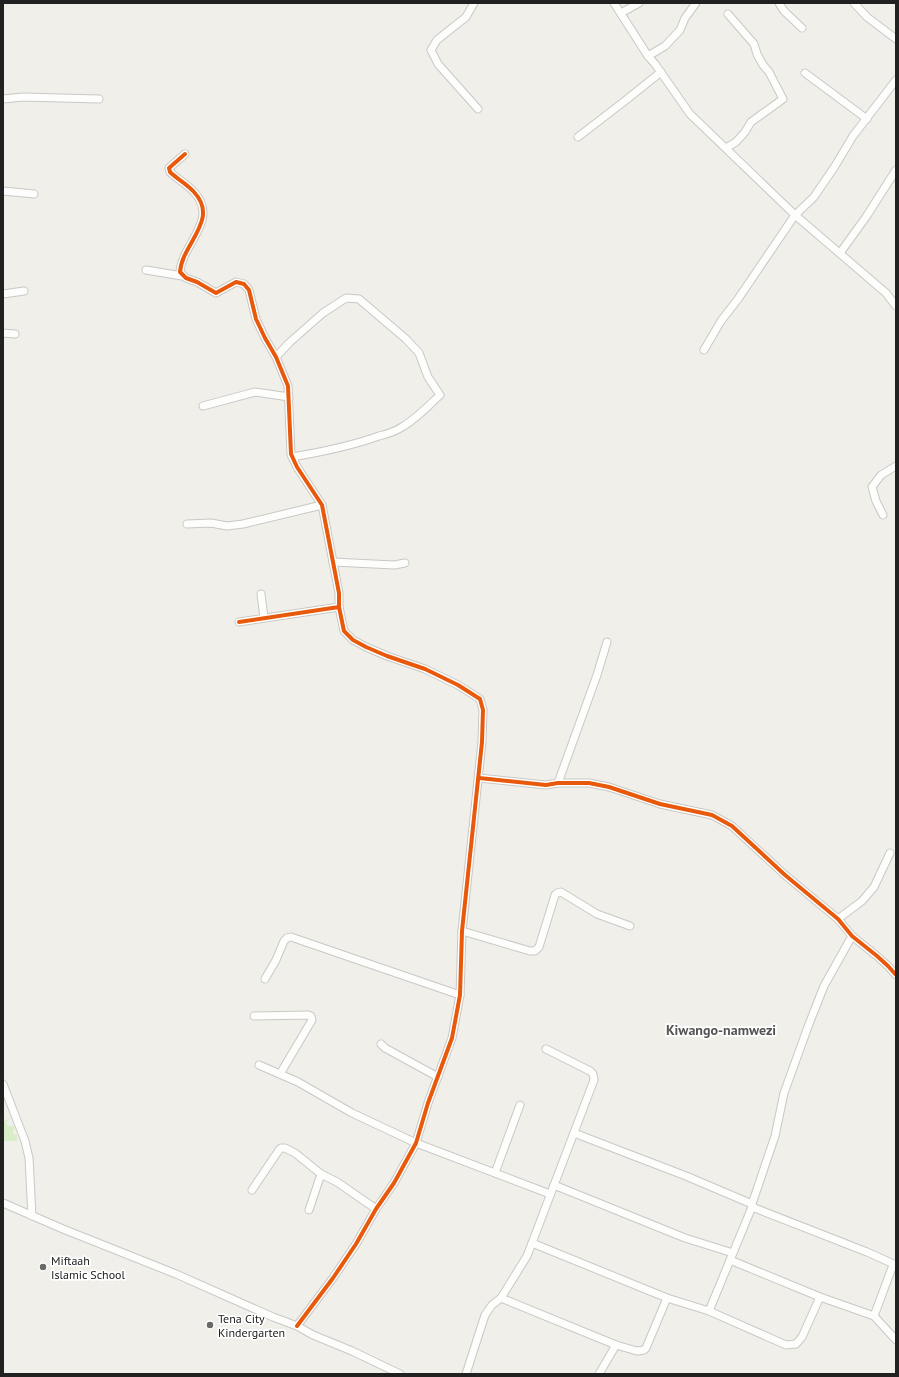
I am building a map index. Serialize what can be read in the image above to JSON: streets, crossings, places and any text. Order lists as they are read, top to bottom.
{
  "districts": ["Kiwango-namwezi"],
  "places": ["Miftaah Islamic School", "Tena City Kindergarten"]
}
